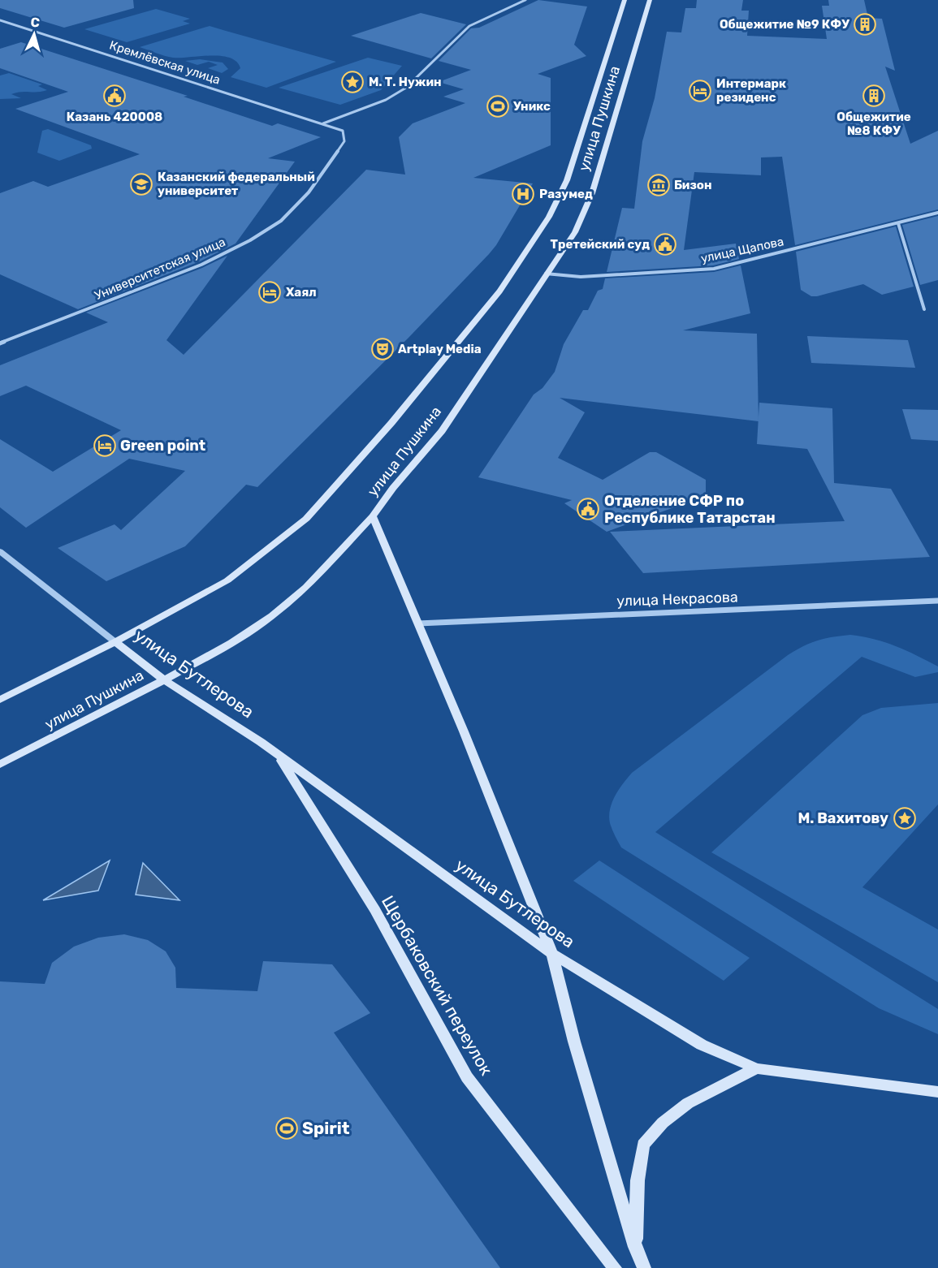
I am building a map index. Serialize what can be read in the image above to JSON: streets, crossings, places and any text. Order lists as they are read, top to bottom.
{
  "streets": {
    "main road": ["улица Пушкина", "улица Бутлерова", "Щербаковский переулок"],
    "street": [
      "Кремлёвская улица",
      "улица Щапова",
      "Университетская улица",
      "улица Некрасова"
    ]
  },
  "crossings": [
    ["Кремлёвская улица", "Университетская улица"],
    ["улица Пушкина", "улица Щапова"],
    ["улица Пушкина", "улица Бутлерова"],
    ["улица Бутлерова", "Щербаковский переулок"]
  ],
  "places": {
    "building": ["Общежитие №9 КФУ", "Общежитие №8 КФУ"],
    "place": ["М. Т. Нужин", "М. Вахитову"],
    "hotel": ["Интермарк резиденс", "Хаял", "Green point"],
    "public building": ["Казань 420008", "Третейский суд", "Отделение СФР по Республике Татарстан"],
    "sports": ["Уникс", "Spirit"],
    "school or university": ["Казанский федеральный университет"],
    "museum": ["Бизон"],
    "hospital": ["Разумед"],
    "theatre": ["Artplay Media"]
  },
  "north": "top"
}
